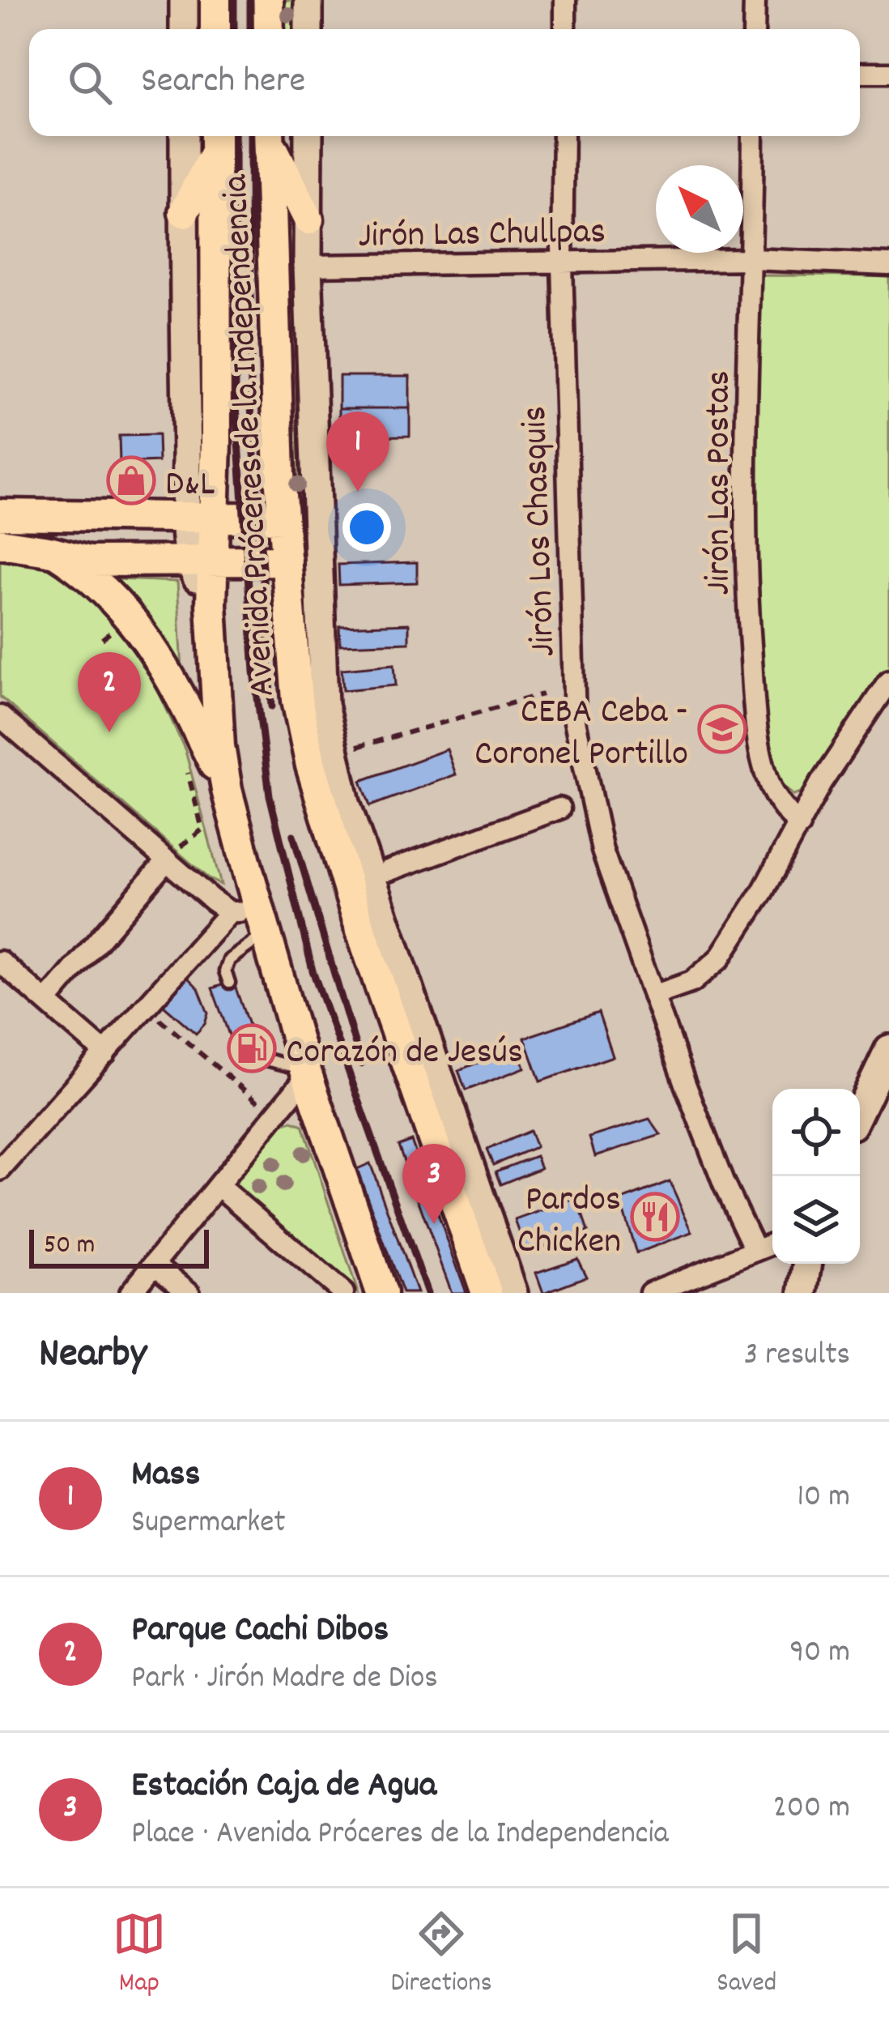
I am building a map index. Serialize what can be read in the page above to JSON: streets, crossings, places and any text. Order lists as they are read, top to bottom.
{
  "streets": {
    "main road": ["Avenida Próceres de la Independencia"],
    "street": ["Jirón Las Chullpas", "Jirón Las Postas", "Jirón Los Chasquis"]
  },
  "crossings": [
    ["Jirón Las Chullpas", "Avenida Próceres de la Independencia"],
    ["Jirón Las Chullpas", "Jirón Las Postas"],
    ["Jirón Las Chullpas", "Jirón Los Chasquis"]
  ],
  "places": {
    "shop": ["D&L"],
    "school or university": ["CEBA Ceba - Coronel Portillo"],
    "fuel station": ["Corazón de Jesús"],
    "restaurant": ["Pardos Chicken"]
  },
  "scale_bar": "50 m",
  "north": "top left",
  "page": {
    "search": "Search here",
    "pins": ["1", "2", "3"],
    "scale": "50 m",
    "heading": ["Nearby", "3 results"],
    "list": [
      {
        "mark": "1",
        "name": "Mass",
        "note": "Supermarket",
        "value": "10 m"
      },
      {
        "mark": "2",
        "name": "Parque Cachi Dibos",
        "note": "Park · Jirón Madre de Dios",
        "value": "90 m"
      },
      {
        "mark": "3",
        "name": "Estación Caja de Agua",
        "note": "Place · Avenida Próceres de la Independencia",
        "value": "200 m"
      }
    ],
    "nav": ["Map", "Directions", "Saved"]
  }
}
